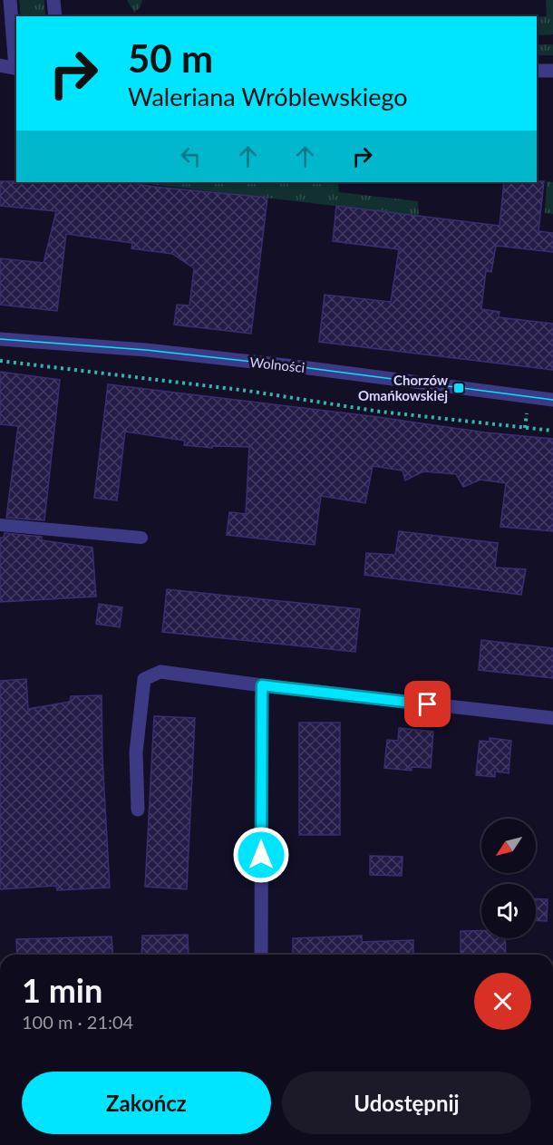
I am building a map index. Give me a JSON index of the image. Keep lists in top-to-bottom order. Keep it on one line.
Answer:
{"streets":{"street":["Wolności"]},"places":{"transit":["Chorzów Omańkowskiej"]},"north":"bottom left","page":{"turn":["50 m","Waleriana Wróblewskiego"],"heading":["1 min","100 m · 21:04"],"buttons":["Zakończ","Udostępnij"]}}
